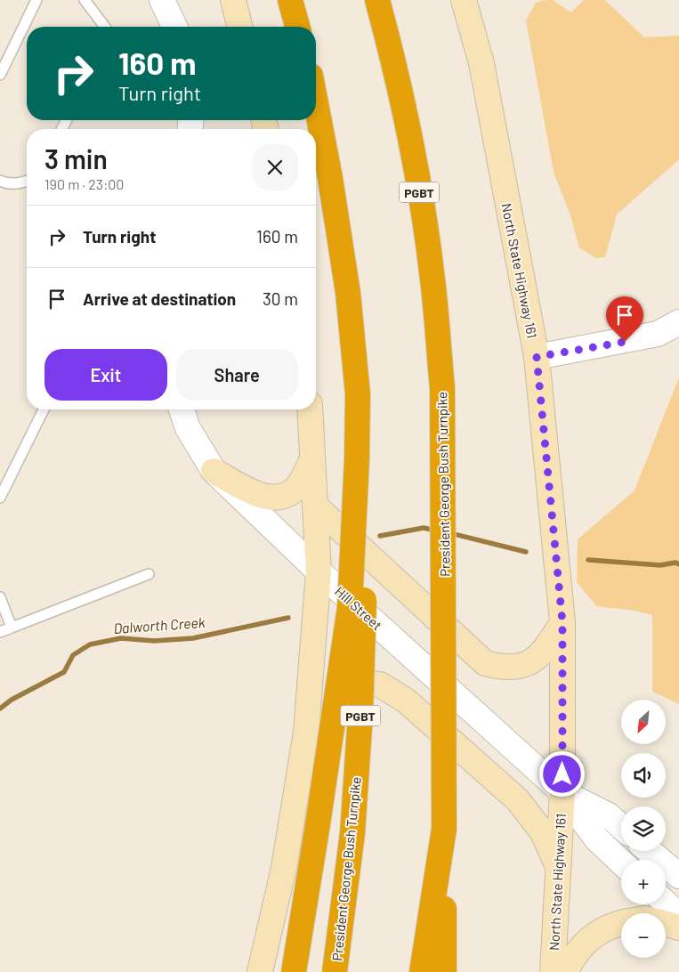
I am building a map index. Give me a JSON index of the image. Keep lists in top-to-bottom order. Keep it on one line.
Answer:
{"streets":{"highway":["PGBT","President George Bush Turnpike"],"main road":["North State Highway 161"],"street":["Hill Street"]},"crossings":[["North State Highway 161","Hill Street"]],"water":["Dalworth Creek"],"north":"bottom left","page":{"turn":["160 m","Turn right"],"heading":["3 min","190 m · 23:00"],"list":[{"name":"Turn right","value":"160 m"},{"name":"Arrive at destination","value":"30 m"}],"buttons":["Exit","Share"],"map_buttons":["+","−"]}}
